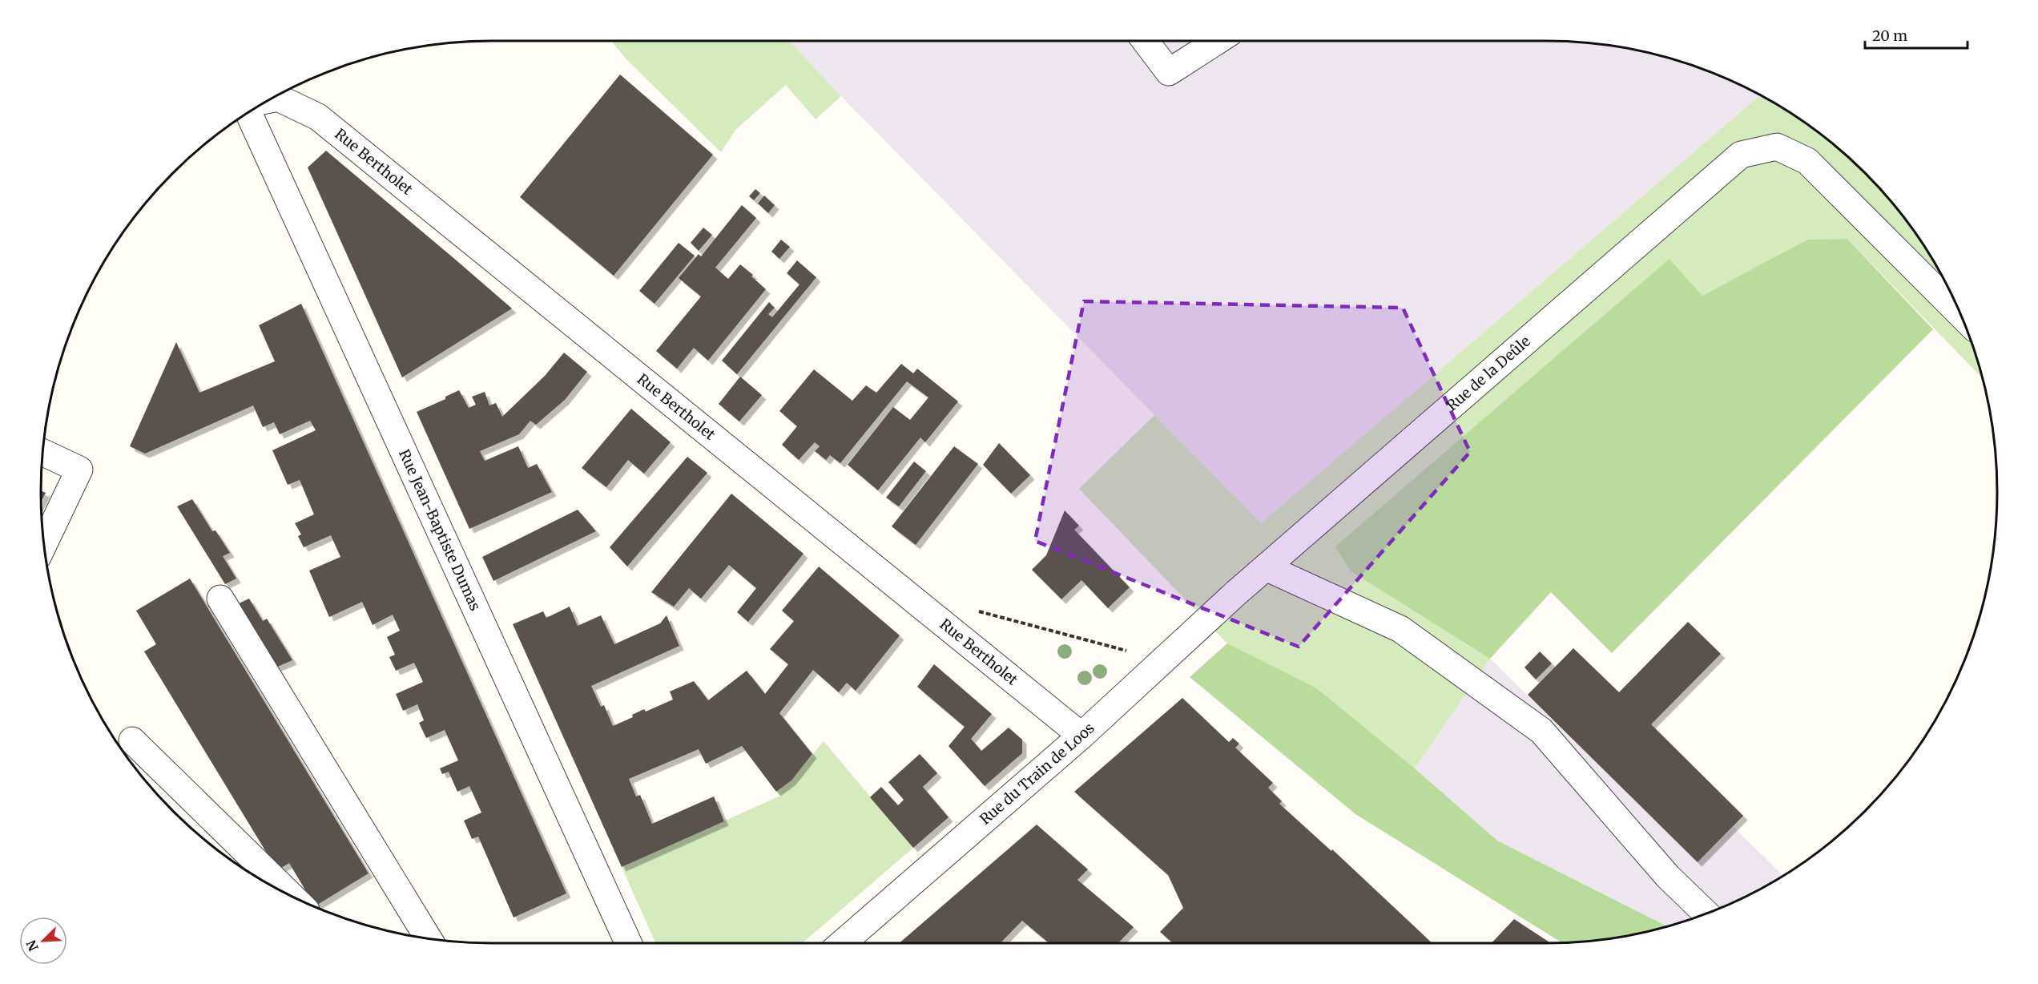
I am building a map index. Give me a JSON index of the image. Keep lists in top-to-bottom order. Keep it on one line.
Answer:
{"streets":{"street":["Rue Bertholet","Rue de la Deûle","Rue Jean-Baptiste Dumas","Rue du Train de Loos"]},"crossings":[["Rue Bertholet","Rue du Train de Loos"],["Rue de la Deûle","Rue du Train de Loos"]],"scale_bar":"20 m","north":"bottom left"}
